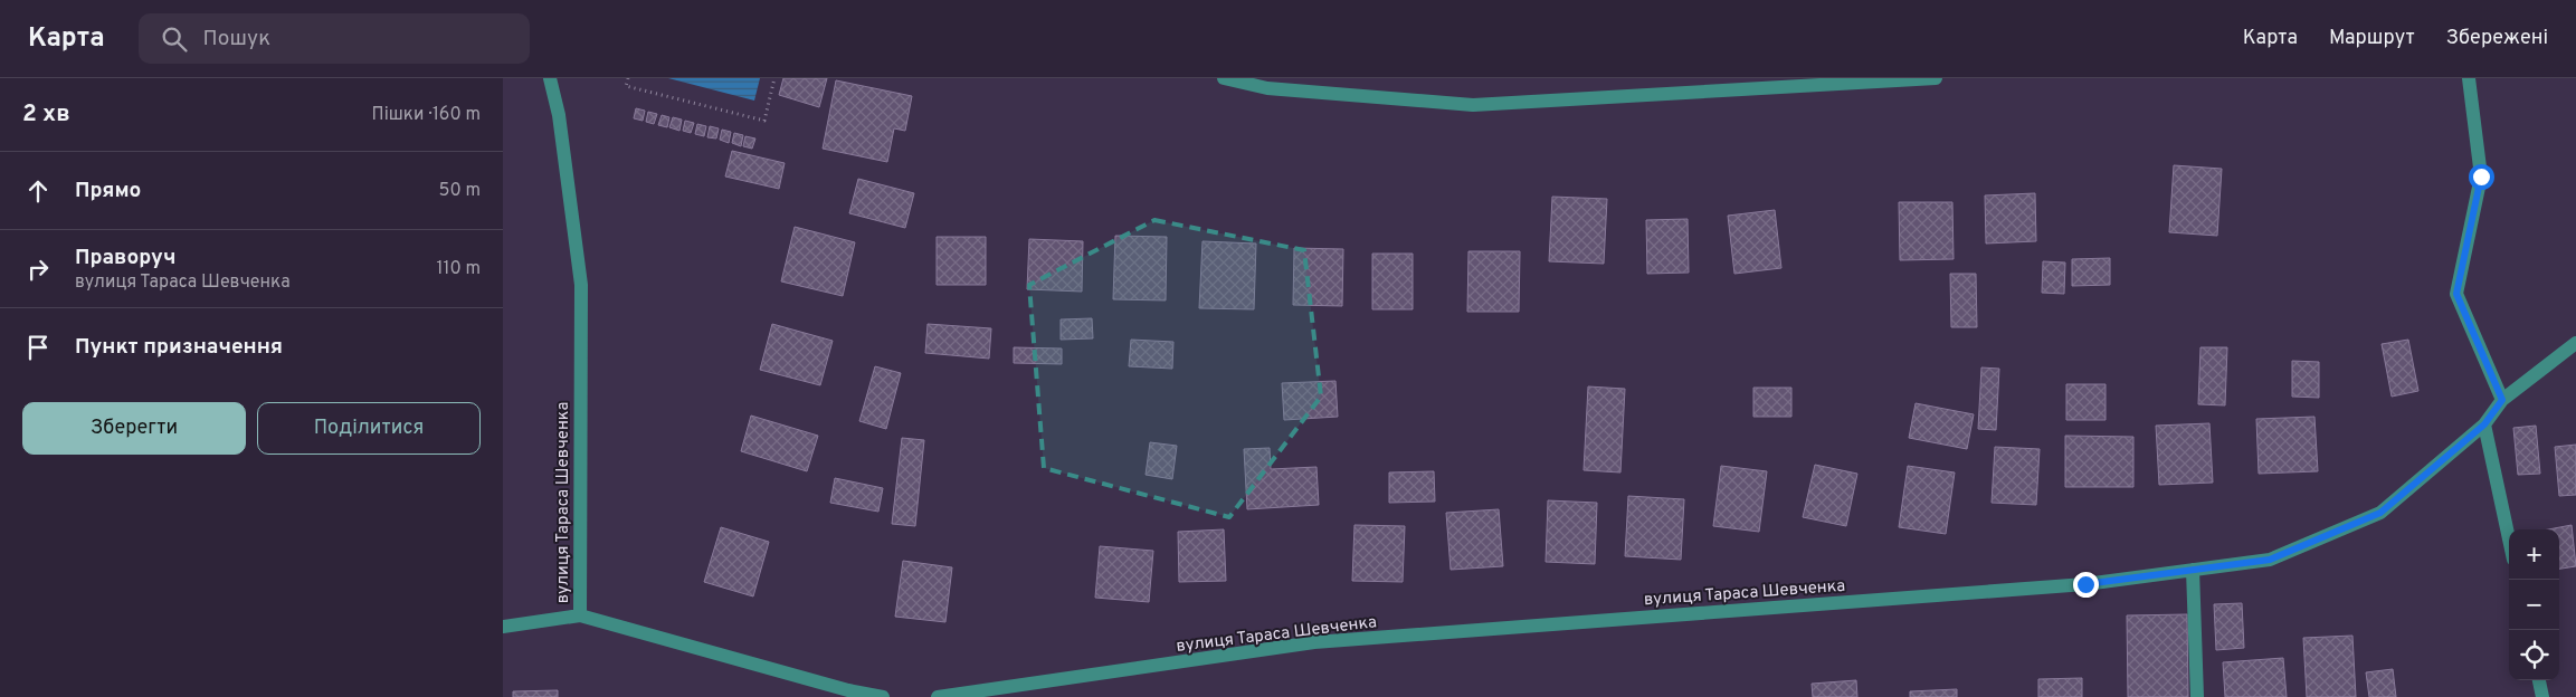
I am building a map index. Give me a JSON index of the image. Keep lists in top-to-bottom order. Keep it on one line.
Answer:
{"streets":{"street":["вулиця Тараса Шевченка"]},"page":{"header":"Карта","search":"Пошук","nav":["Карта","Маршрут","Збережені"],"heading":["2 хв","Пішки · 160 m"],"list":[["Прямо","50 m"],["Праворуч","вулиця Тараса Шевченка","110 m"],"Пункт призначення"],"buttons":["Зберегти","Поділитися"],"map_buttons":["+","−"]}}
